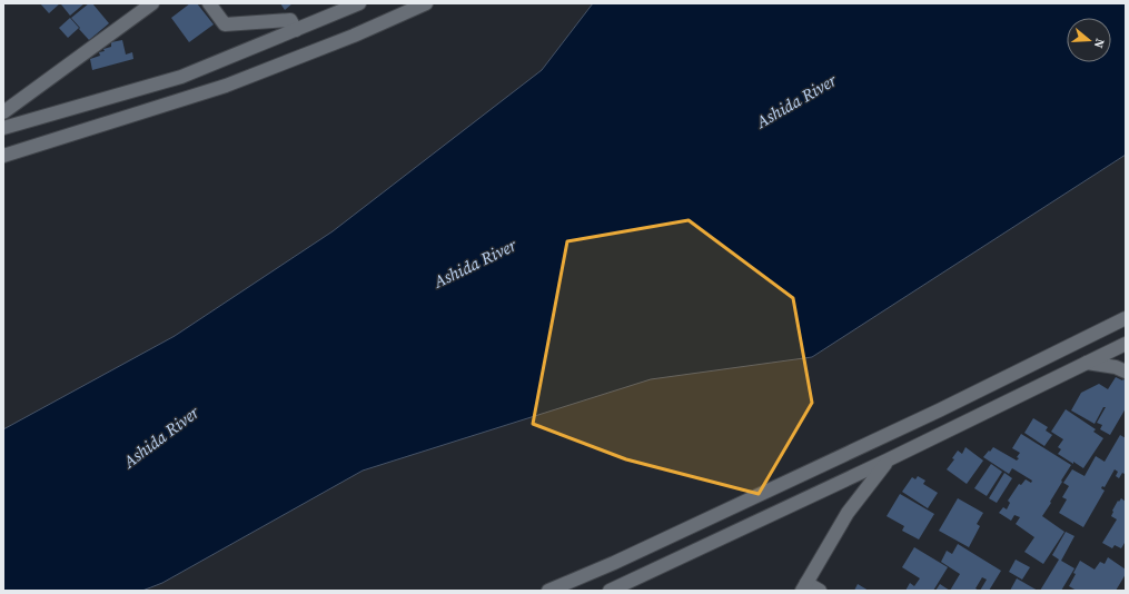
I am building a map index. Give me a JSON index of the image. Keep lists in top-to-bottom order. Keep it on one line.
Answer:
{"water":["Ashida River"],"north":"right"}
